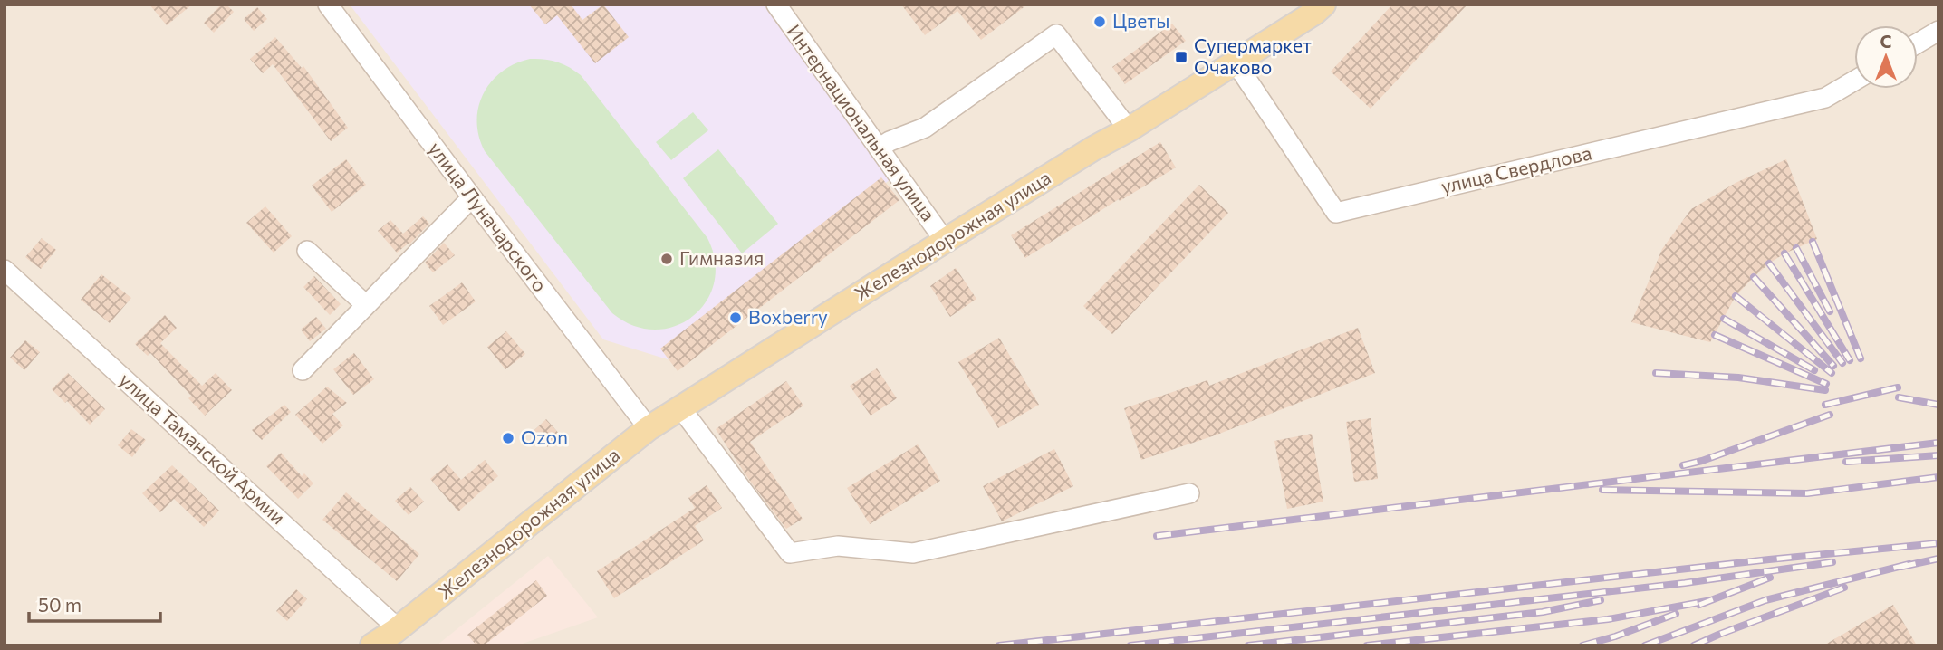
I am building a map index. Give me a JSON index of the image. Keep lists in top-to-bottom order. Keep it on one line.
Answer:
{"streets":{"main road":["Железнодорожная улица"],"street":["Интернациональная улица","улица Свердлова","улица Луначарского","улица Таманской Армии"]},"crossings":[["Интернациональная улица","Железнодорожная улица"],["улица Свердлова","Железнодорожная улица"],["улица Луначарского","Железнодорожная улица"],["Железнодорожная улица","улица Таманской Армии"]],"places":{"other":["Цветы","Гимназия","Boxberry","Ozon"],"transit":["Супермаркет Очаково"]},"scale_bar":"50 m","north":"top"}
